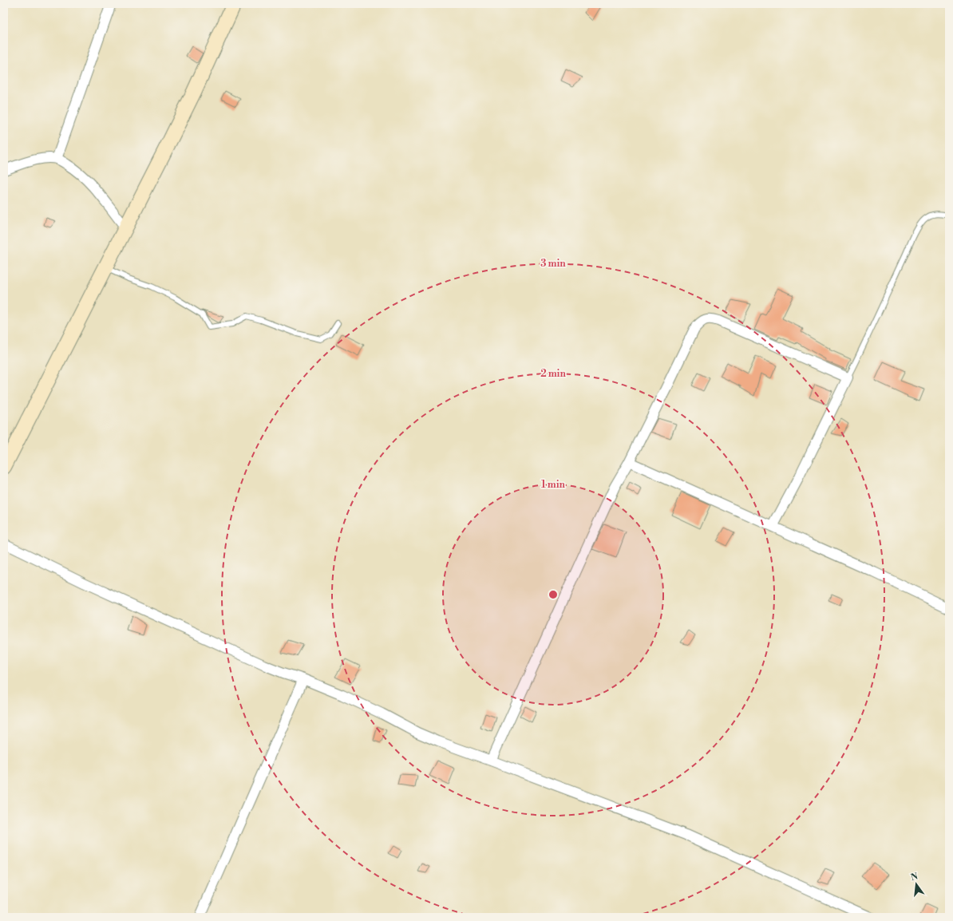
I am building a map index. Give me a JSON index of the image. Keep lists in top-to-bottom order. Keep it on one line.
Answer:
{"north":"top","rings":["3 min","2 min","1 min"]}
